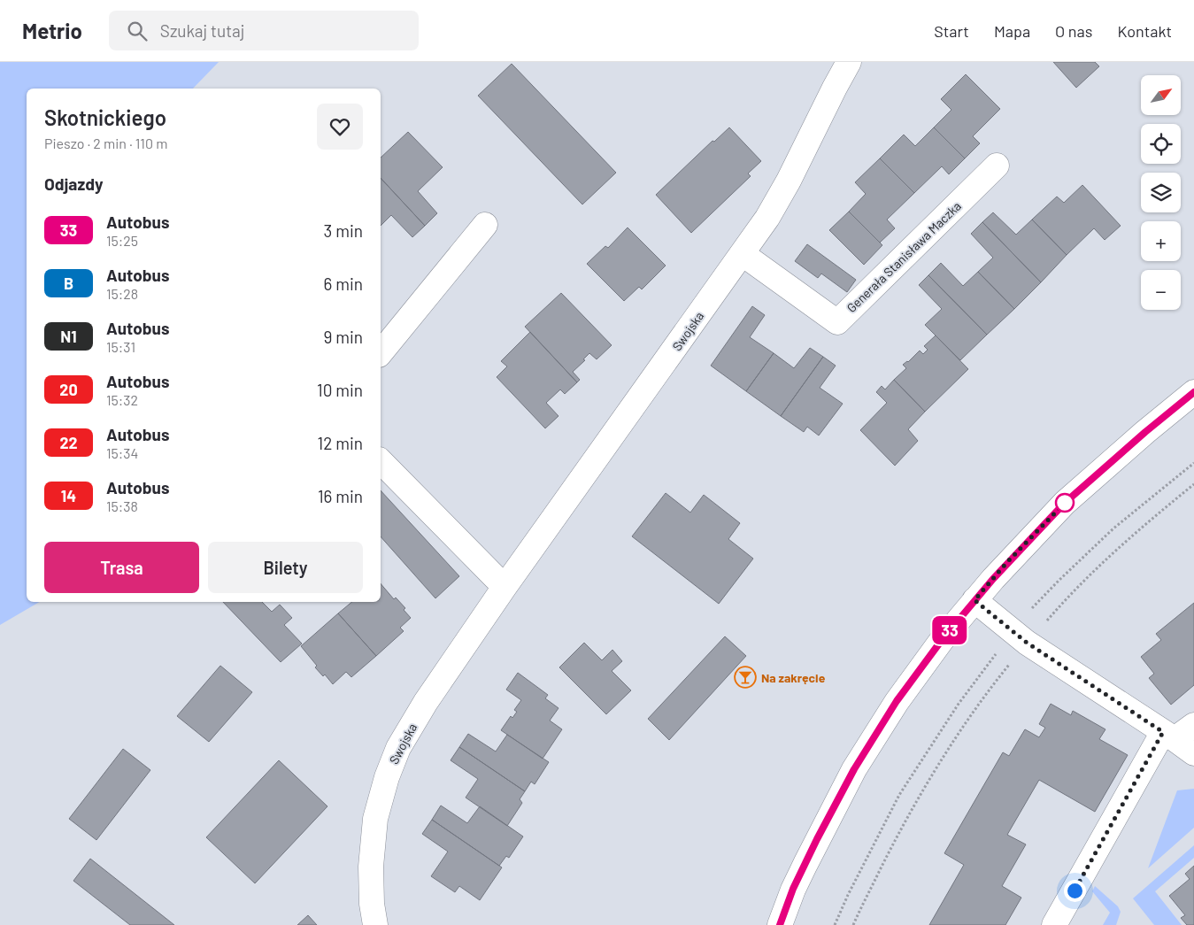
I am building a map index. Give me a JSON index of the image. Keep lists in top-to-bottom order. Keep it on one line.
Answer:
{"streets":{"street":["Generała Stanisława Maczka","Swojska"]},"crossings":[["Generała Stanisława Maczka","Swojska"]],"places":{"bar":["Na zakręcie"]},"lines":["bus line 33"],"north":"top right","page":{"header":"Metrio","search":"Szukaj tutaj","nav":["Start","Mapa","O nas","Kontakt"],"on_map":"33","map_buttons":["+","−"],"heading":[["Skotnickiego","Pieszo · 2 min · 110 m"],"Odjazdy"],"list":[{"mark":"33","name":"Autobus","note":"15:25","value":"3 min"},{"mark":"B","name":"Autobus","note":"15:28","value":"6 min"},{"mark":"N1","name":"Autobus","note":"15:31","value":"9 min"},{"mark":"20","name":"Autobus","note":"15:32","value":"10 min"},{"mark":"22","name":"Autobus","note":"15:34","value":"12 min"},{"mark":"14","name":"Autobus","note":"15:38","value":"16 min"}],"buttons":["Trasa","Bilety"]}}
